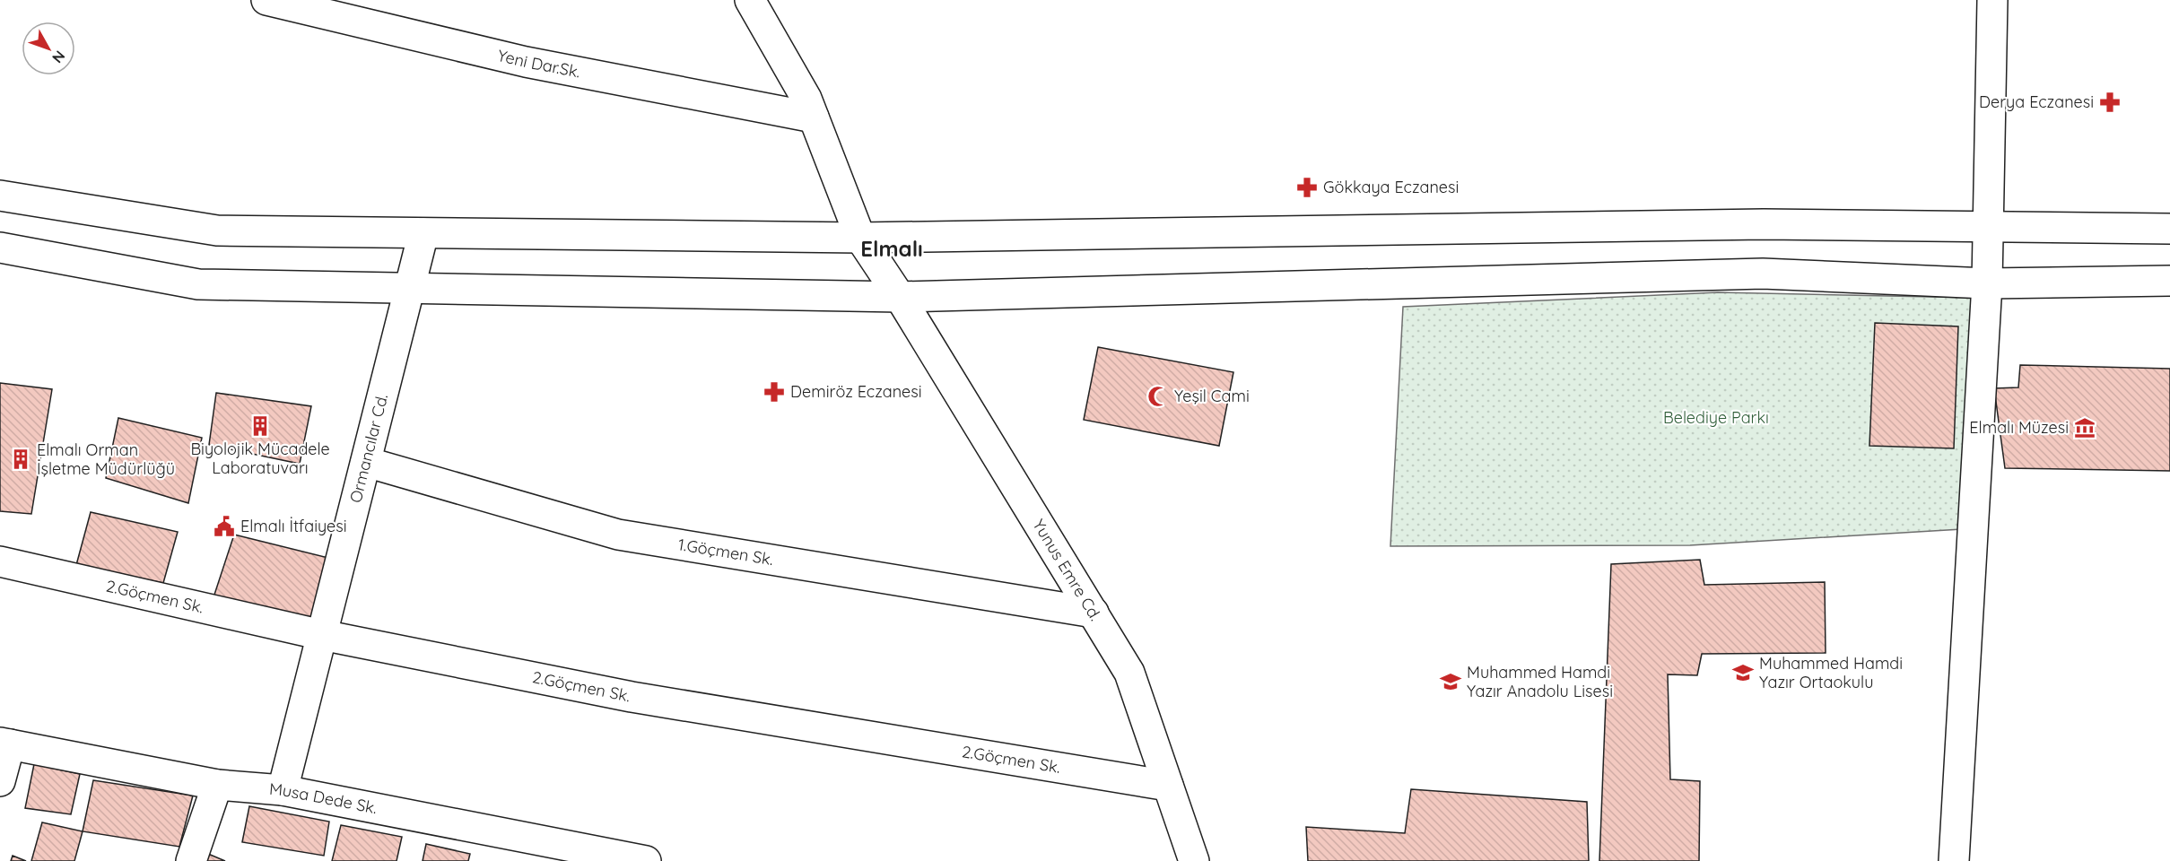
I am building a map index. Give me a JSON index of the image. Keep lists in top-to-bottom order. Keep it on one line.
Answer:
{"streets":{"street":["Yeni Dar.Sk.","Ormancılar Cd.","1.Göçmen Sk.","Yunus Emre Cd.","2.Göçmen Sk.","Musa Dede Sk."]},"crossings":[["Yeni Dar.Sk.","Yunus Emre Cd."],["Ormancılar Cd.","1.Göçmen Sk."],["Ormancılar Cd.","2.Göçmen Sk."],["Ormancılar Cd.","Musa Dede Sk."],["1.Göçmen Sk.","Yunus Emre Cd."],["Yunus Emre Cd.","2.Göçmen Sk."]],"districts":["Elmalı"],"parks":["Belediye Parkı"],"places":{"pharmacy":["Derya Eczanesi","Gökkaya Eczanesi","Demiröz Eczanesi"],"mosque":["Yeşil Cami"],"building":["Biyolojik Mücadele Laboratuvarı","Elmalı Orman İşletme Müdürlüğü"],"museum":["Elmalı Müzesi"],"public building":["Elmalı İtfaiyesi"],"school or university":["Muhammed Hamdi Yazır Ortaokulu","Muhammed Hamdi Yazır Anadolu Lisesi"]},"north":"bottom right"}
